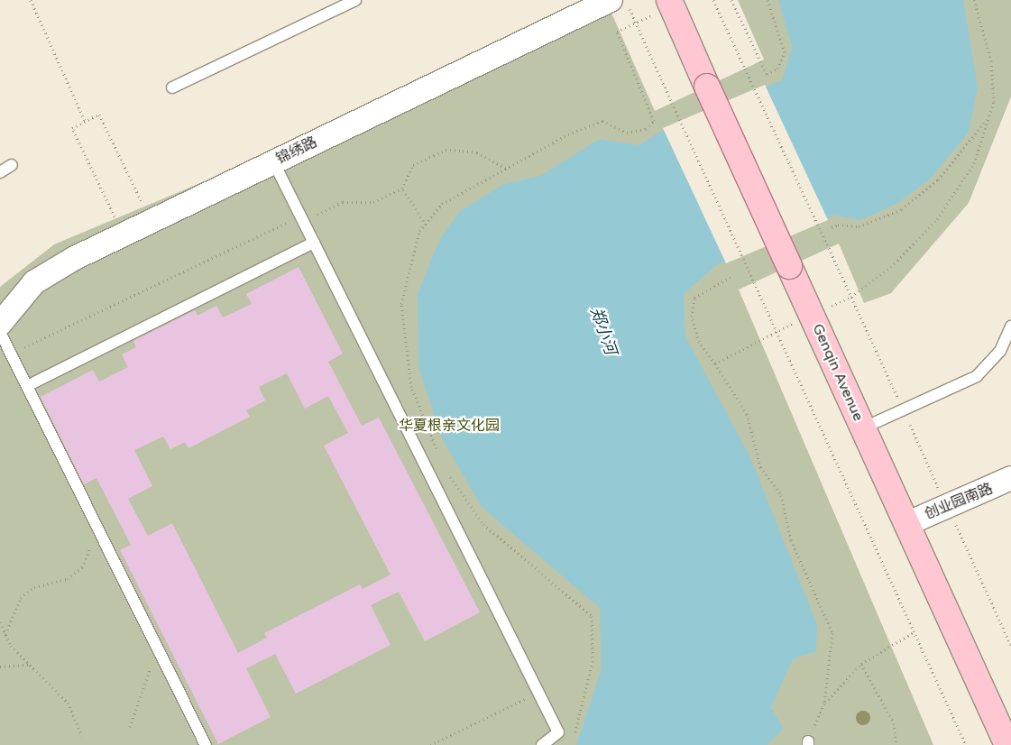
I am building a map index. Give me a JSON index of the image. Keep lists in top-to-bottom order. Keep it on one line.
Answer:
{"streets":{"main road":["Genqin Avenue"],"street":["锦绣路","创业园南路"]},"crossings":[["Genqin Avenue","创业园南路"]],"water":["郑小河"],"parks":["华夏根亲文化园"]}
